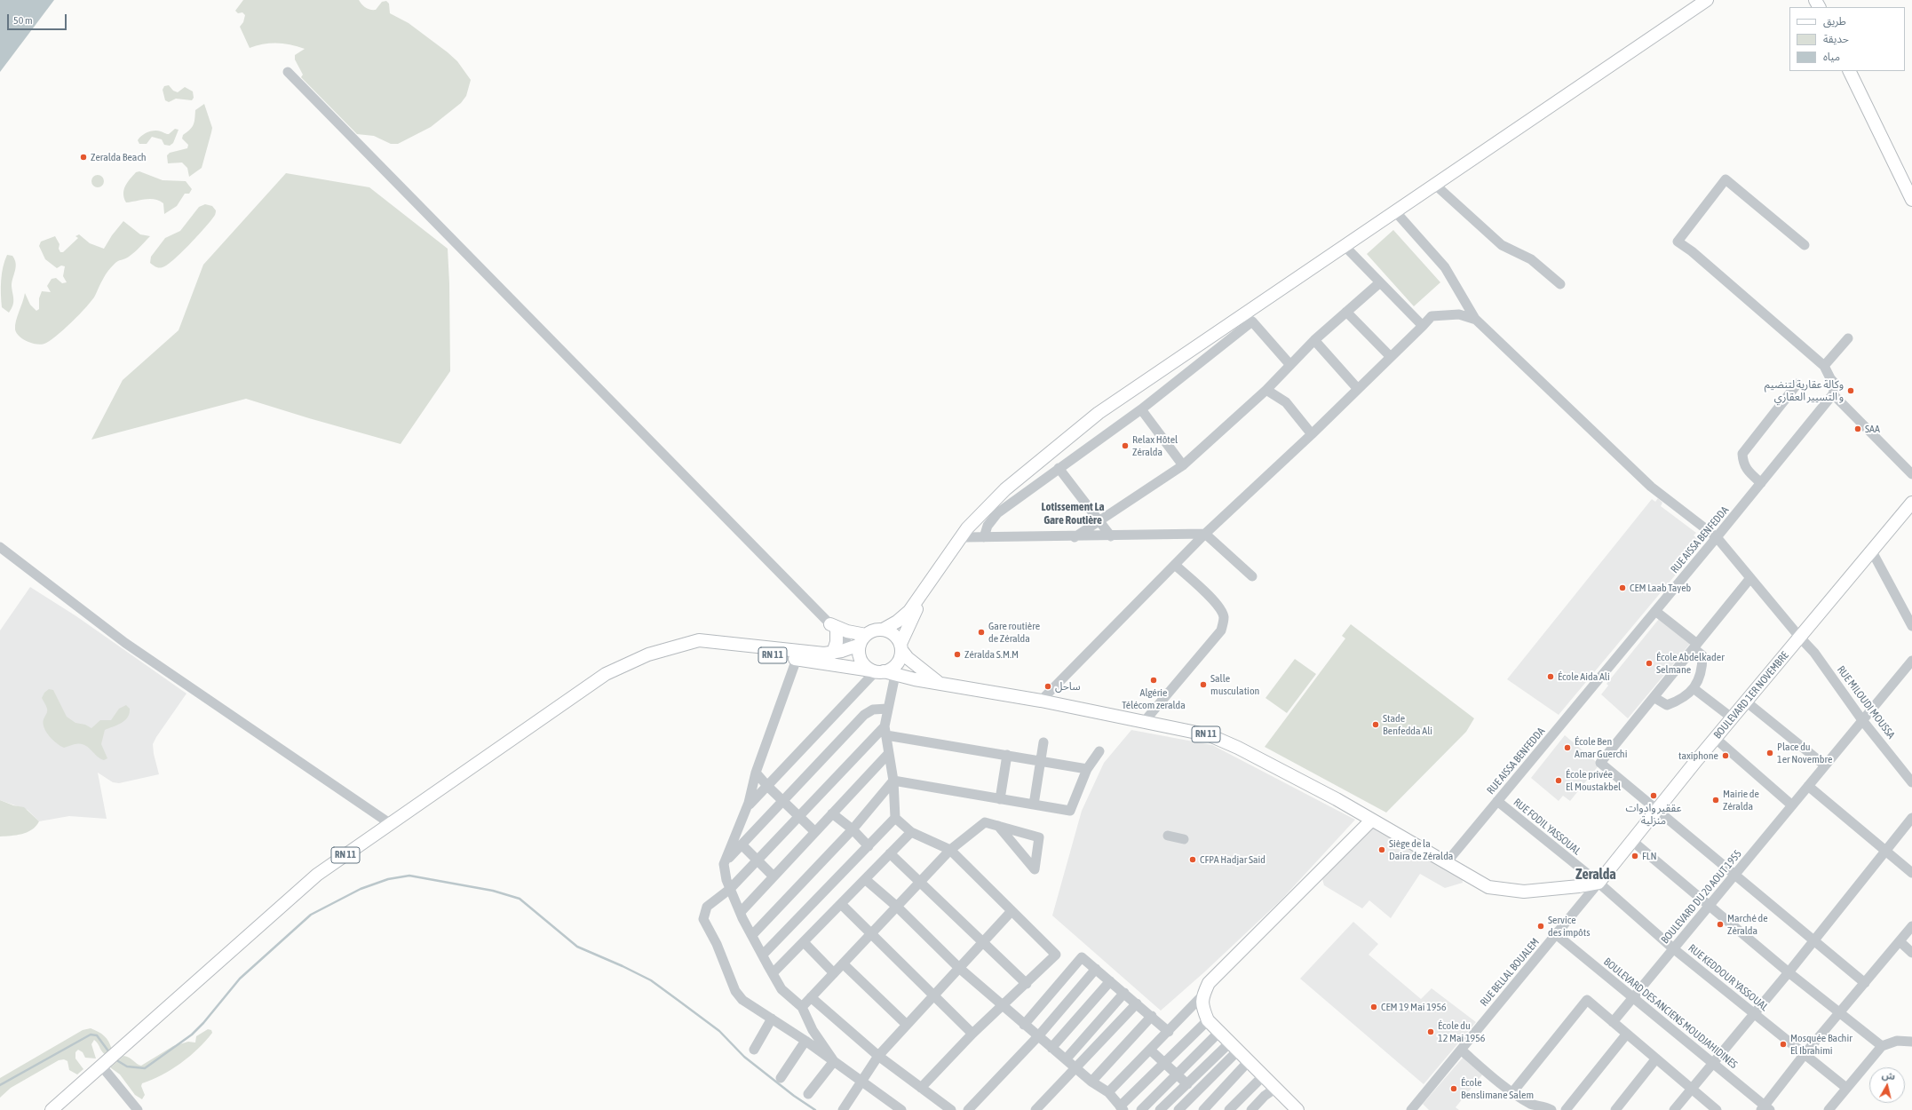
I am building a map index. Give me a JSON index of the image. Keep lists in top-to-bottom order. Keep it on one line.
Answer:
{"streets":{"main road":["RN 11","BOULEVARD 1ER NOVEMBRE"],"street":["RUE AISSA BENFEDDA","RUE MILOUDI MOUSSA","RUE FODIL YASSOUAL","BOULEVARD DU 20 AOUT 1955","RUE BELLAL BOUALEM","RUE KEDDOUR YASSOUAL","BOULEVARD DES ANCIENS MOUDJAHIDINES"]},"crossings":[["RUE AISSA BENFEDDA","RN 11"],["RUE AISSA BENFEDDA","RUE MILOUDI MOUSSA"],["RUE AISSA BENFEDDA","RUE FODIL YASSOUAL"],["RN 11","BOULEVARD 1ER NOVEMBRE"],["RN 11","RUE FODIL YASSOUAL"],["RN 11","RUE BELLAL BOUALEM"],["RN 11","RUE KEDDOUR YASSOUAL"],["BOULEVARD 1ER NOVEMBRE","RUE MILOUDI MOUSSA"],["BOULEVARD 1ER NOVEMBRE","RUE FODIL YASSOUAL"],["BOULEVARD 1ER NOVEMBRE","RUE BELLAL BOUALEM"],["BOULEVARD 1ER NOVEMBRE","RUE KEDDOUR YASSOUAL"],["RUE MILOUDI MOUSSA","BOULEVARD DU 20 AOUT 1955"],["RUE FODIL YASSOUAL","RUE BELLAL BOUALEM"],["RUE FODIL YASSOUAL","RUE KEDDOUR YASSOUAL"],["BOULEVARD DU 20 AOUT 1955","RUE KEDDOUR YASSOUAL"],["BOULEVARD DU 20 AOUT 1955","BOULEVARD DES ANCIENS MOUDJAHIDINES"],["RUE BELLAL BOUALEM","RUE KEDDOUR YASSOUAL"],["RUE BELLAL BOUALEM","BOULEVARD DES ANCIENS MOUDJAHIDINES"]],"districts":["Lotissement La Gare Routière","Zeralda"],"places":["Zeralda Beach","وكالة عقارية لتنضيم و التسيير العقاري","SAA","Relax Hôtel Zéralda","CEM Laab Tayeb","Gare routière de Zéralda","Zéralda S.M.M","École Abdelkader Selmane","École Aida Ali","Algérie Télécom zeralda","Salle musculation","ساحل","Stade Benfedda Ali","École Ben Amar Guerchi","Place du 1er Novembre","taxiphone","École privée El Moustakbel","عققير وادوات منزلية","Mairie de Zéralda","Siège de la Daira de Zéralda","FLN","CFPA Hadjar Said","Marché de Zéralda","Service des impôts","CEM 19 Mai 1956","École du 12 Mai 1956","Mosquée Bachir El Ibrahimi","École Benslimane Salem"],"legend":["طريق","حديقة","مياه"],"scale_bar":"50 m","north":"top"}
